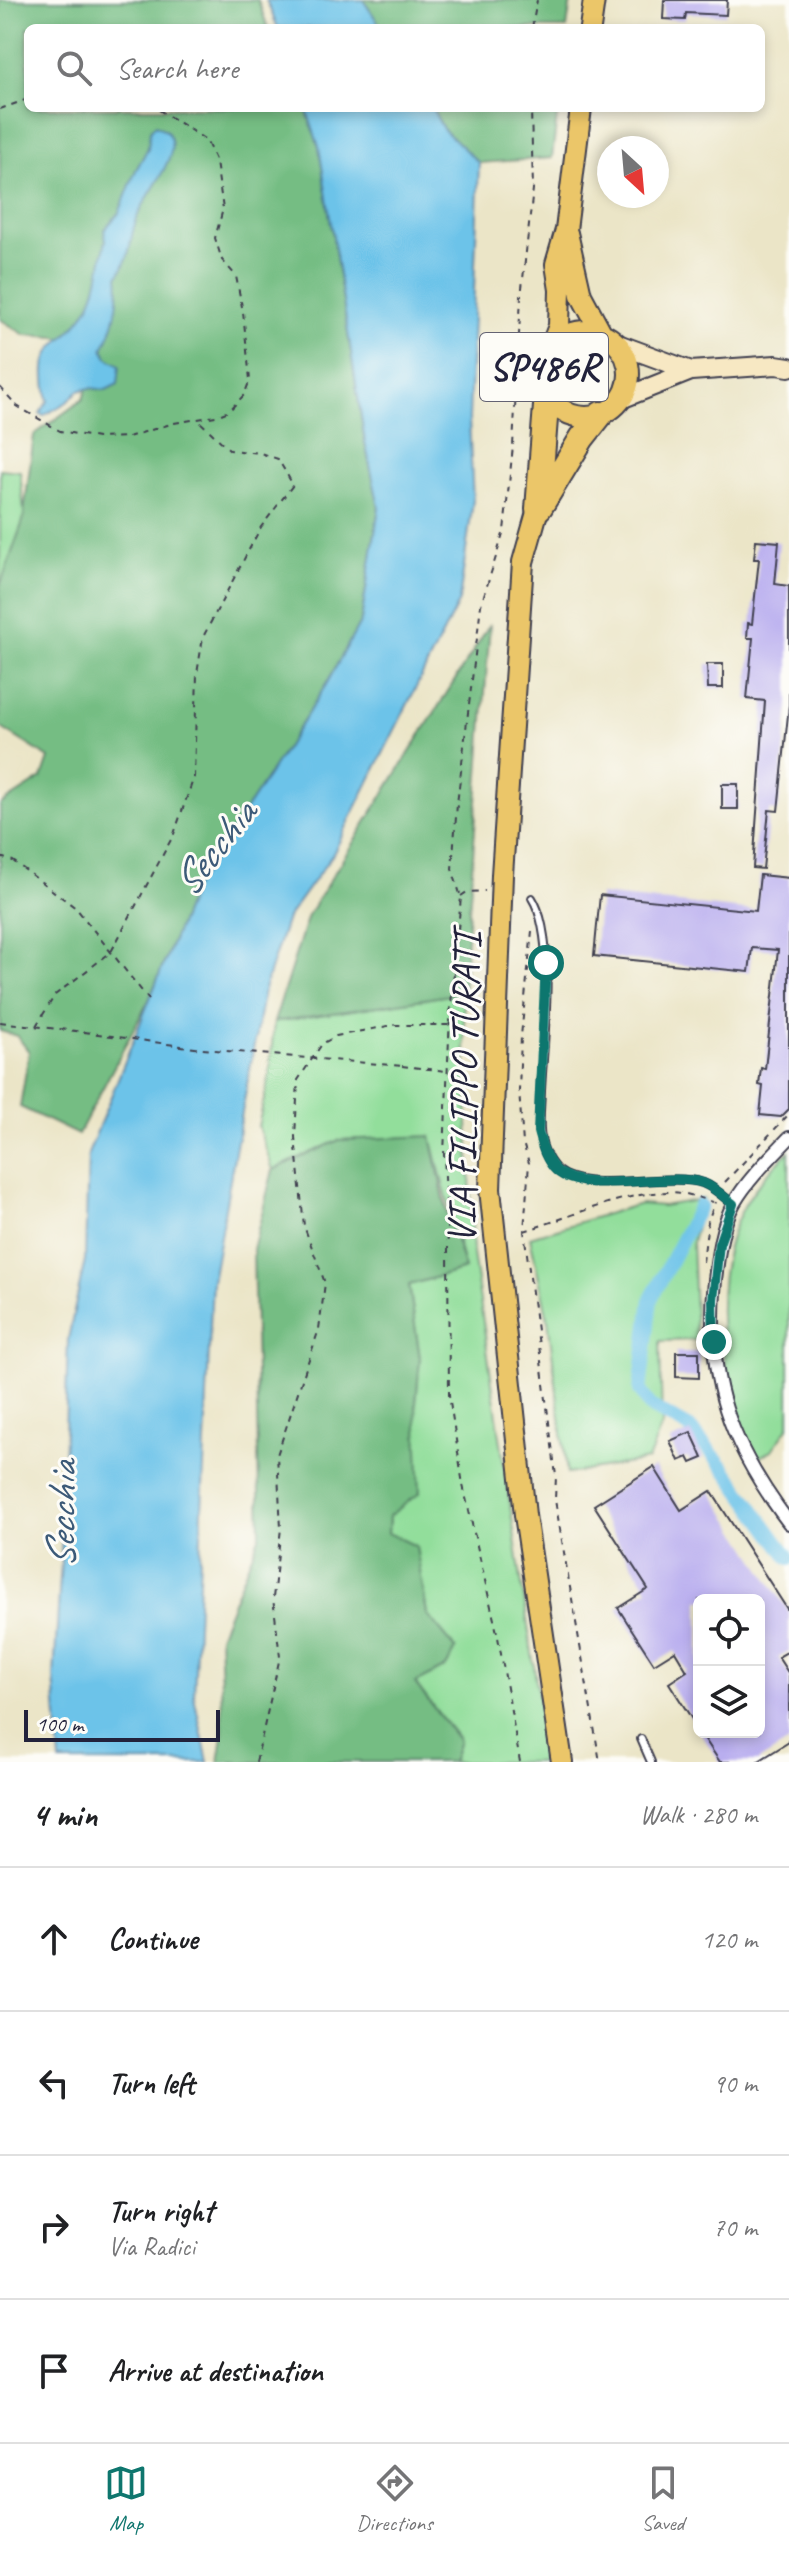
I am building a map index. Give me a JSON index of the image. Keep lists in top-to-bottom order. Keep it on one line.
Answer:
{"streets":{"highway":["SP486R"],"main road":["VIA FILIPPO TURATI"]},"crossings":[["SP486R","VIA FILIPPO TURATI"]],"water":["Secchia"],"scale_bar":"100 m","north":"bottom right","page":{"search":"Search here","scale":"100 m","heading":["4 min","Walk · 280 m"],"list":[["Continue","120 m"],["Turn left","90 m"],["Turn right","Via Radici","70 m"],"Arrive at destination"],"nav":["Map","Directions","Saved"]}}
